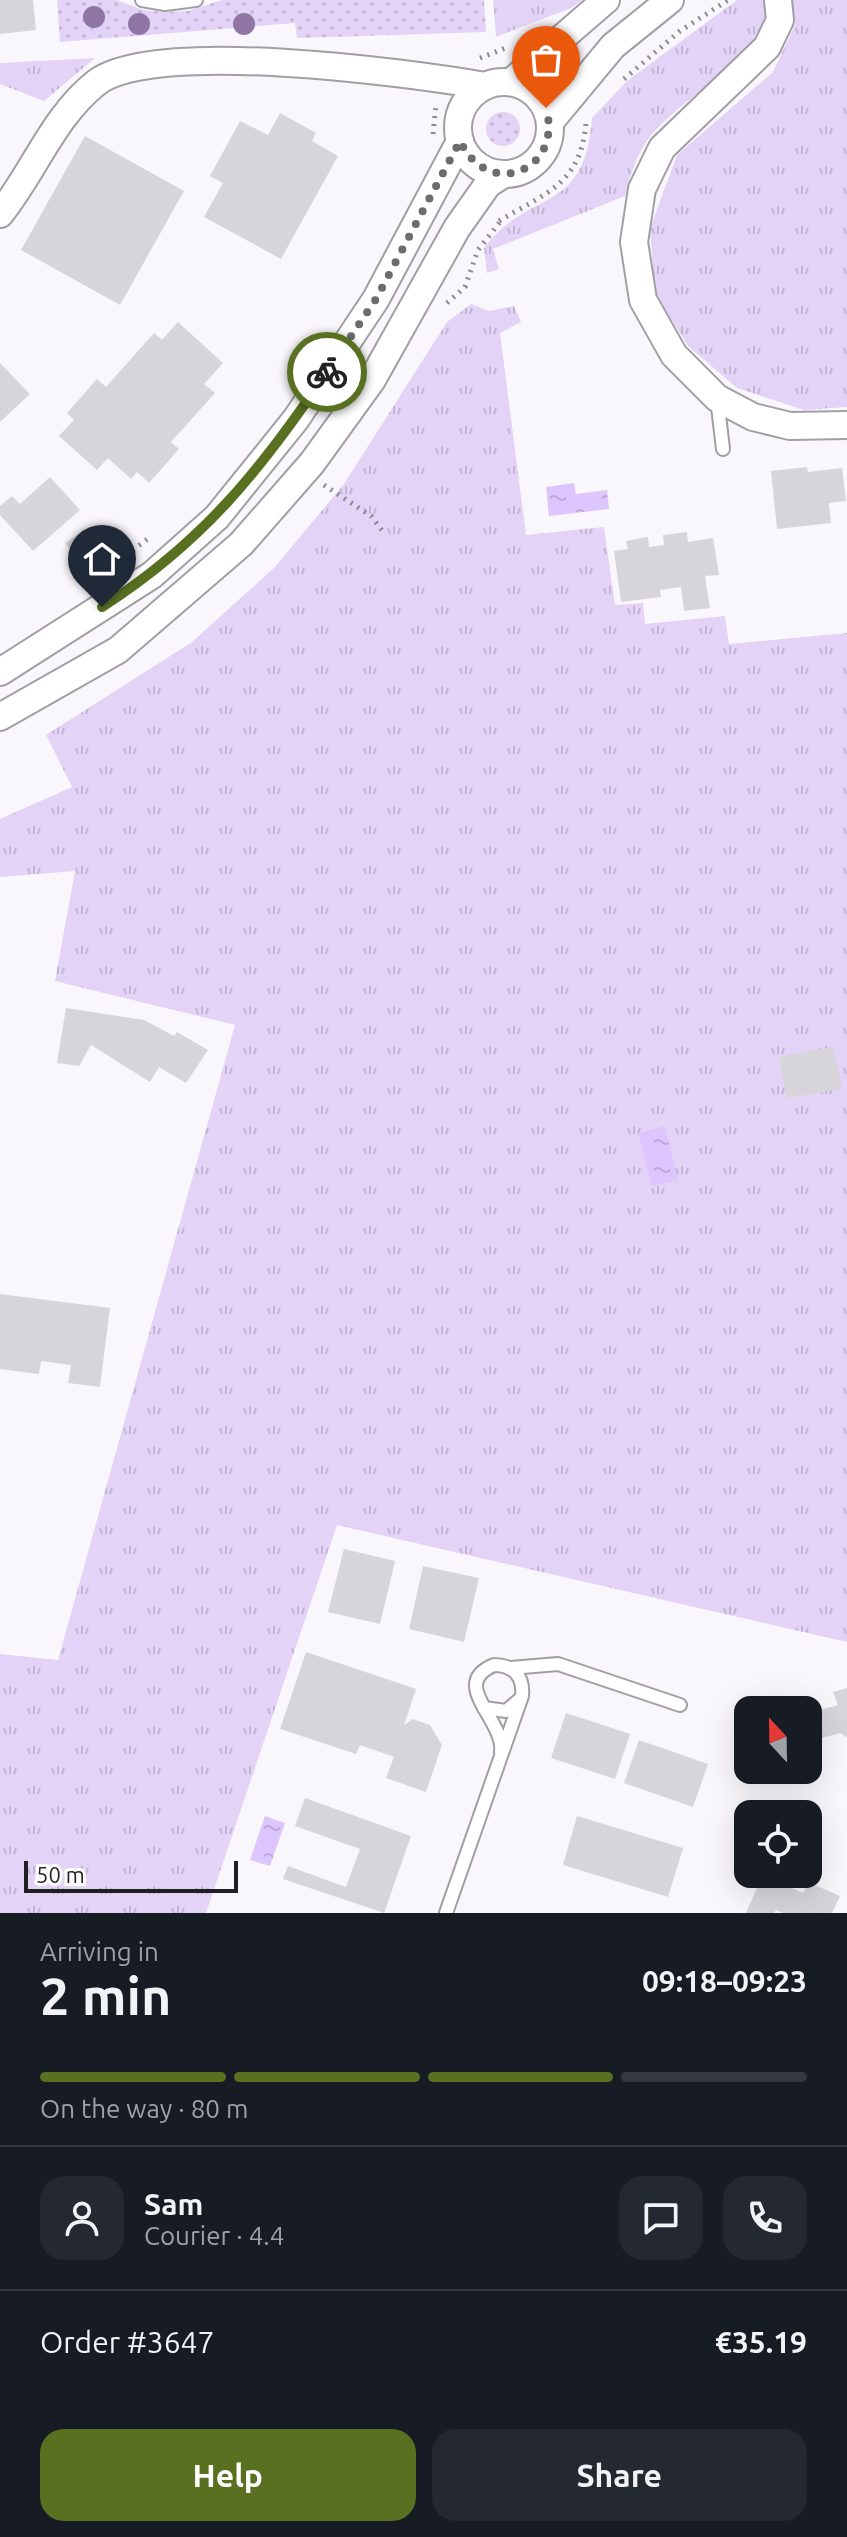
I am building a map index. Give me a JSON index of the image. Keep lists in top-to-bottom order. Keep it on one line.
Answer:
{"scale_bar":"50 m","north":"top","page":{"scale":"50 m","heading":["2 min","Arriving in","09:18–09:23"],"panel":["Sam","Courier · 4.4","Order #3647","€35.19"],"bar":"On the way · 80 m","buttons":["Help","Share"]}}
